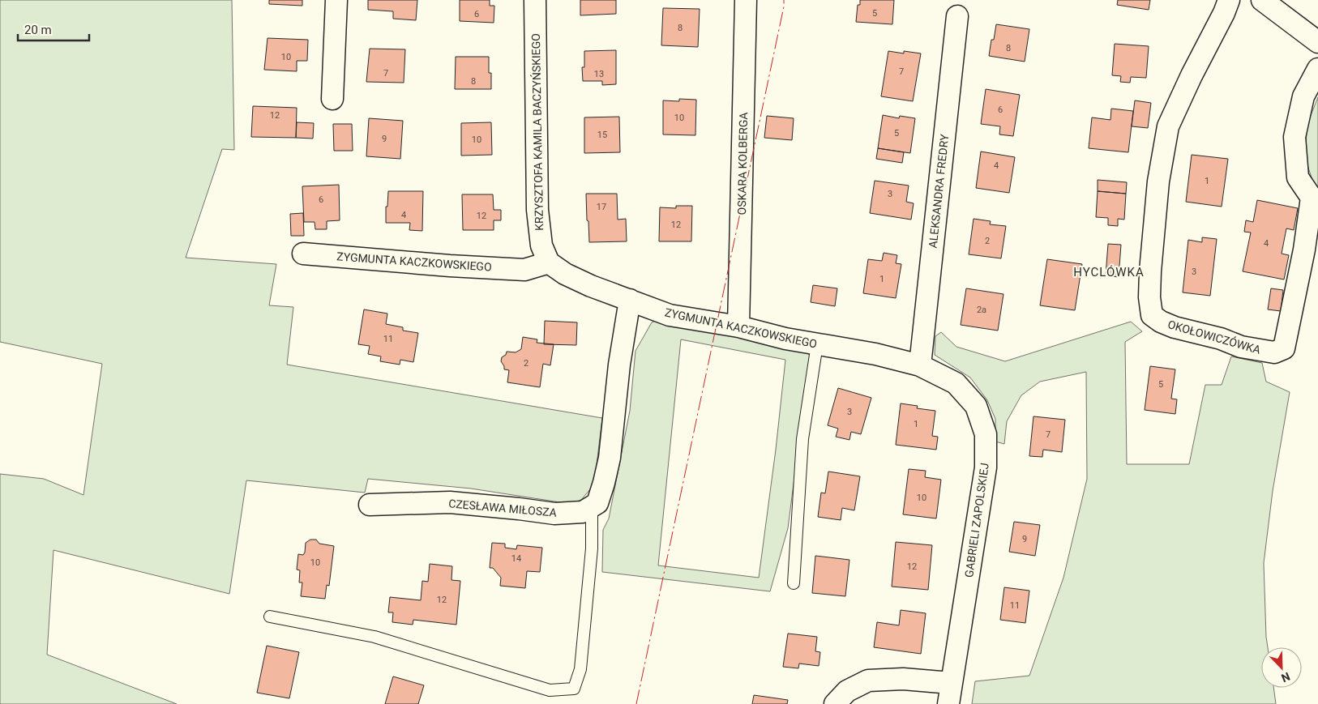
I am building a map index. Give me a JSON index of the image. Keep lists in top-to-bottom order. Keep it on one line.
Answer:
{"streets":{"street":["KRZYSZTOFA KAMILA BACZYŃSKIEGO","OSKARA KOLBERGA","ALEKSANDRA FREDRY","ZYGMUNTA KACZKOWSKIEGO","OKOŁOWICZÓWKA","CZESŁAWA MIŁOSZA","GABRIELI ZAPOLSKIEJ"]},"crossings":[["KRZYSZTOFA KAMILA BACZYŃSKIEGO","ZYGMUNTA KACZKOWSKIEGO"],["OSKARA KOLBERGA","ZYGMUNTA KACZKOWSKIEGO"],["ALEKSANDRA FREDRY","ZYGMUNTA KACZKOWSKIEGO"],["ALEKSANDRA FREDRY","GABRIELI ZAPOLSKIEJ"],["ZYGMUNTA KACZKOWSKIEGO","GABRIELI ZAPOLSKIEJ"]],"districts":["HYCLÓWKA"],"house_numbers":["5","6","8","8","10","7","7","13","8","6","12","10","5","15","9","10","4","1","3","6","17","4","12","12","2","4","3","1","2a","11","2","5","3","1","7","10","9","14","10","12","12","11"],"scale_bar":"20 m","north":"bottom right"}
